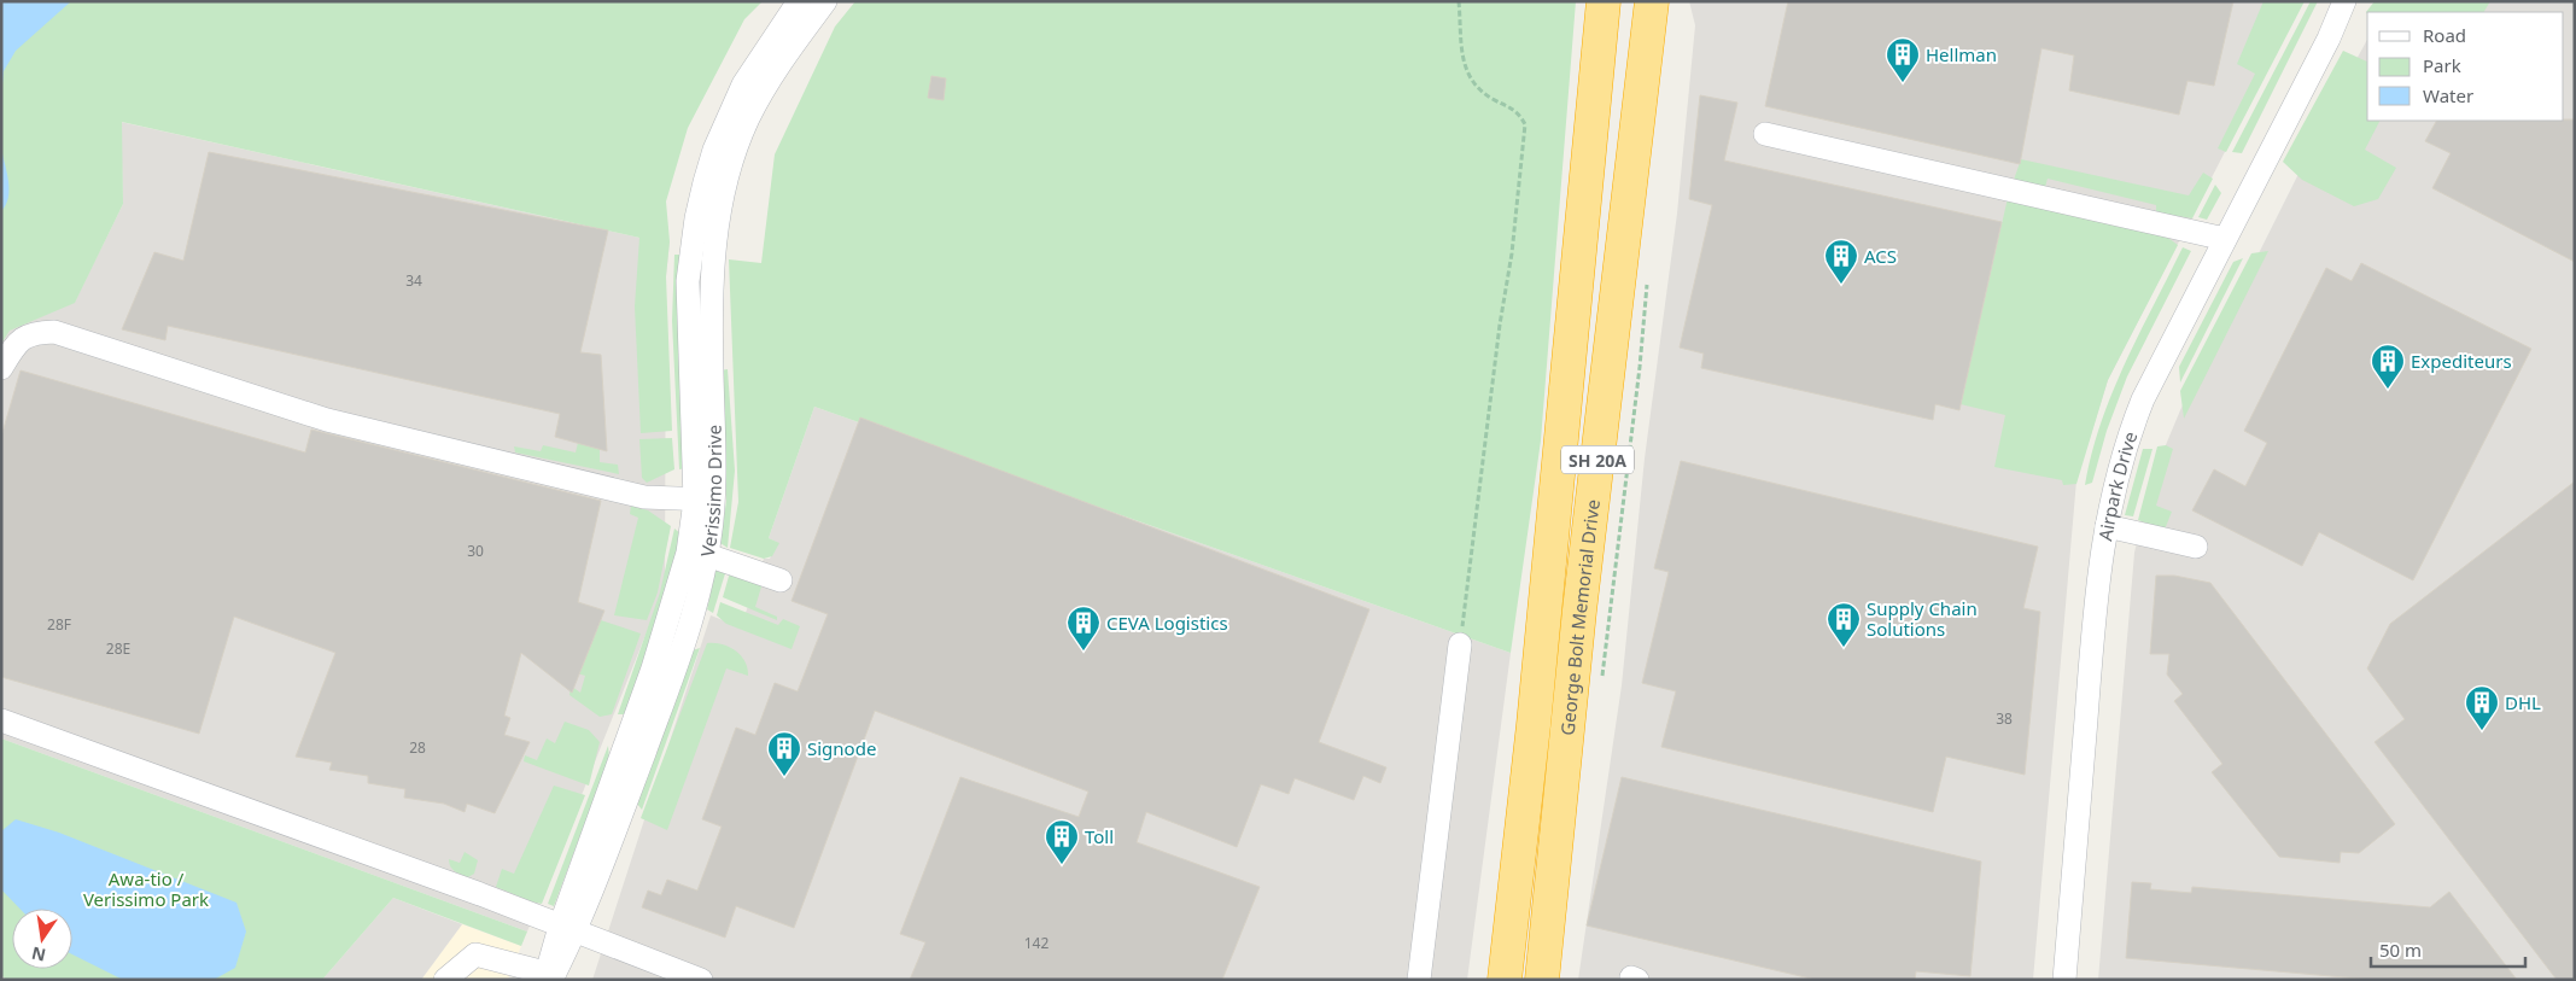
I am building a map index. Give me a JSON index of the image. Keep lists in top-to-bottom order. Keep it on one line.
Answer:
{"streets":{"highway":["SH 20A","George Bolt Memorial Drive"],"street":["Airpark Drive","Verissimo Drive"]},"parks":["Awa-tio / Verissimo Park"],"places":{"building":["Hellman","ACS","Expediteurs","Supply Chain Solutions","CEVA Logistics","DHL","Signode","Toll"]},"house_numbers":["34","30","28F","28E","38","28","142"],"legend":["Road","Park","Water"],"scale_bar":"50 m","north":"bottom"}
